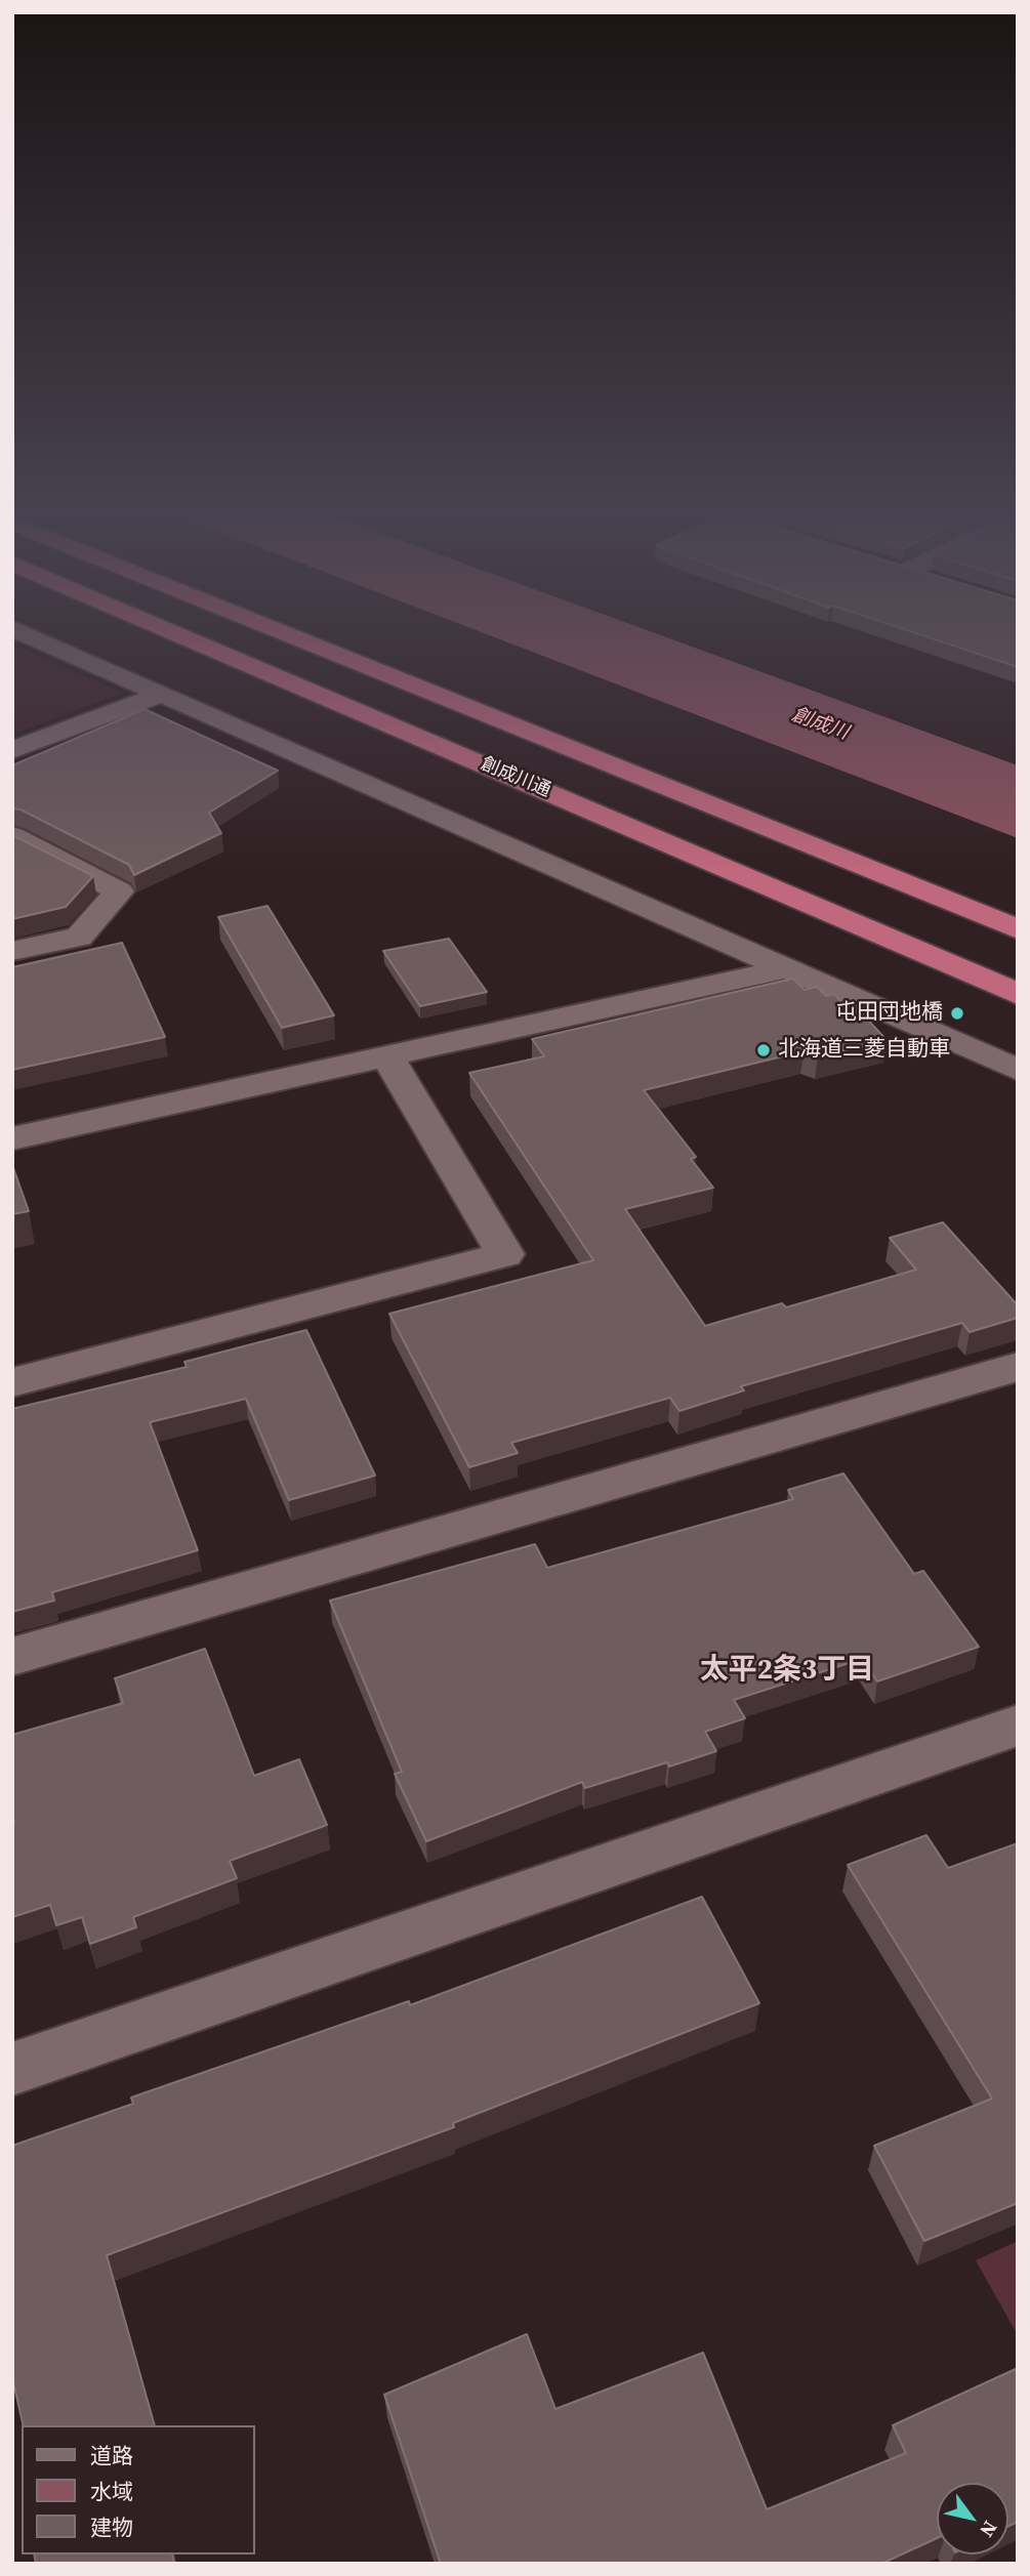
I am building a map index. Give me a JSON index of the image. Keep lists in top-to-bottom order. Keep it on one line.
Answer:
{"streets":{"highway":["創成川通"]},"districts":["太平2条3丁目"],"water":["創成川"],"places":["屯田団地橋","北海道三菱自動車"],"legend":["道路","水域","建物"],"north":"bottom right"}
